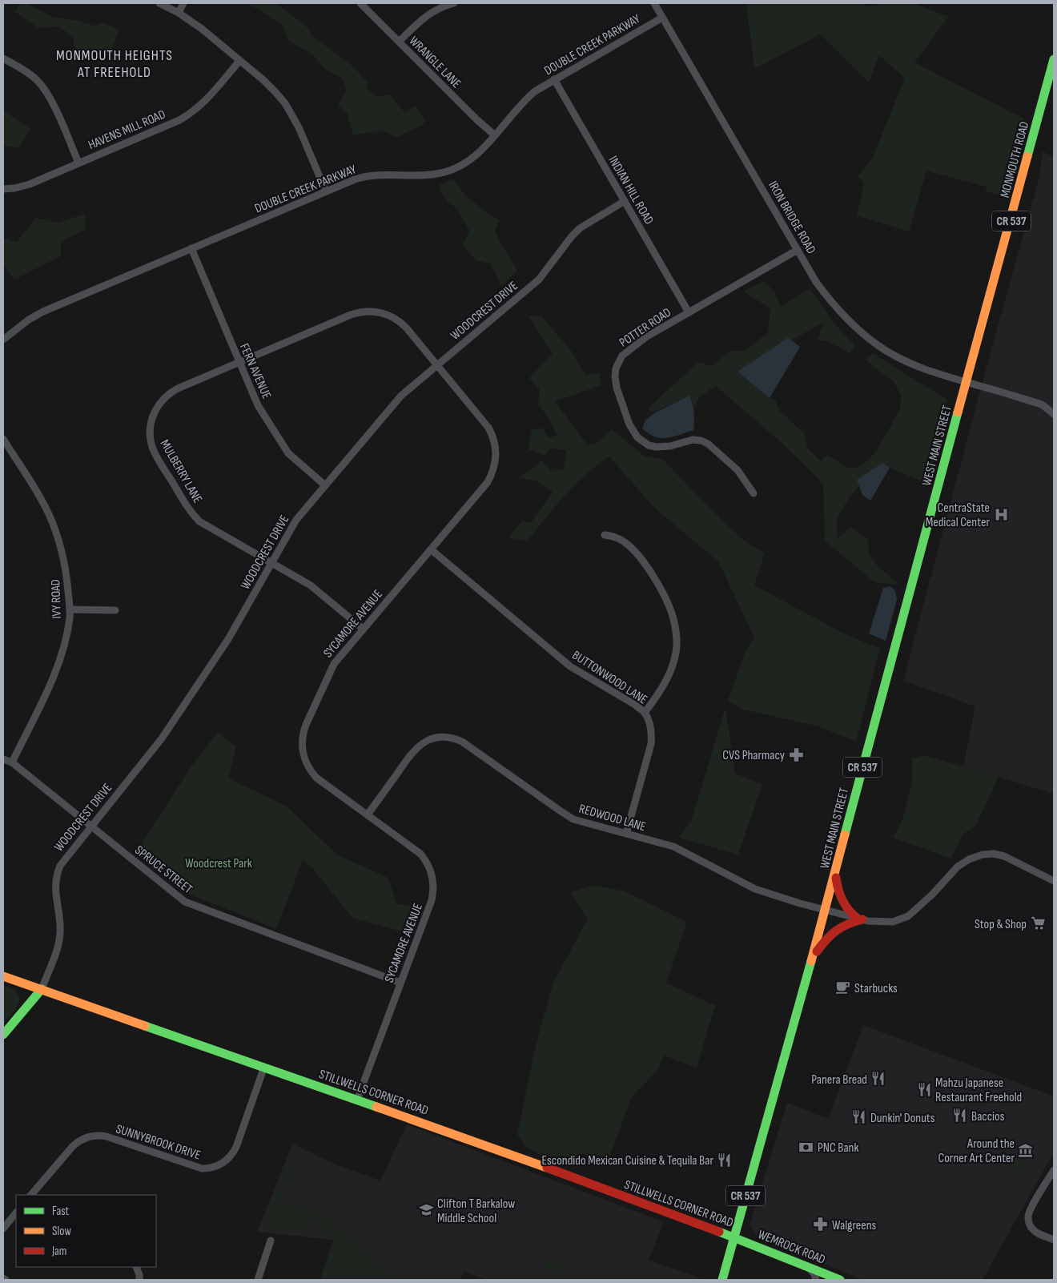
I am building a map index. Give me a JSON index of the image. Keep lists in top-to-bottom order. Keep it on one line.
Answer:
{"streets":{"main road":["MONMOUTH ROAD","CR 537","WEST MAIN STREET","STILLWELLS CORNER ROAD","WEMROCK ROAD"],"street":["DOUBLE CREEK PARKWAY","WRANGLE LANE","HAVENS MILL ROAD","INDIAN HILL ROAD","IRON BRIDGE ROAD","WOODCREST DRIVE","POTTER ROAD","FERN AVENUE","MULBERRY LANE","IVY ROAD","SYCAMORE AVENUE","BUTTONWOOD LANE","REDWOOD LANE","SPRUCE STREET","SUNNYBROOK DRIVE"]},"crossings":[["DOUBLE CREEK PARKWAY","WRANGLE LANE"],["DOUBLE CREEK PARKWAY","INDIAN HILL ROAD"],["DOUBLE CREEK PARKWAY","IRON BRIDGE ROAD"],["DOUBLE CREEK PARKWAY","FERN AVENUE"],["MONMOUTH ROAD","IRON BRIDGE ROAD"],["MONMOUTH ROAD","WEST MAIN STREET"],["INDIAN HILL ROAD","WOODCREST DRIVE"],["INDIAN HILL ROAD","POTTER ROAD"],["IRON BRIDGE ROAD","POTTER ROAD"],["IRON BRIDGE ROAD","WEST MAIN STREET"],["WOODCREST DRIVE","FERN AVENUE"],["WOODCREST DRIVE","MULBERRY LANE"],["WOODCREST DRIVE","SYCAMORE AVENUE"],["WOODCREST DRIVE","SPRUCE STREET"],["WOODCREST DRIVE","STILLWELLS CORNER ROAD"],["FERN AVENUE","MULBERRY LANE"],["WEST MAIN STREET","REDWOOD LANE"],["WEST MAIN STREET","STILLWELLS CORNER ROAD"],["WEST MAIN STREET","WEMROCK ROAD"],["MULBERRY LANE","SYCAMORE AVENUE"],["IVY ROAD","SPRUCE STREET"],["SYCAMORE AVENUE","BUTTONWOOD LANE"],["SYCAMORE AVENUE","REDWOOD LANE"],["SYCAMORE AVENUE","SPRUCE STREET"],["SYCAMORE AVENUE","STILLWELLS CORNER ROAD"],["BUTTONWOOD LANE","REDWOOD LANE"],["STILLWELLS CORNER ROAD","SUNNYBROOK DRIVE"],["STILLWELLS CORNER ROAD","WEMROCK ROAD"]],"districts":["MONMOUTH HEIGHTS AT FREEHOLD"],"parks":["Woodcrest Park"],"places":{"hospital":["CentraState Medical Center"],"pharmacy":["CVS Pharmacy","Walgreens"],"supermarket":["Stop & Shop"],"cafe":["Starbucks"],"restaurant":["Panera Bread","Mahzu Japanese Restaurant Freehold","Baccios","Dunkin' Donuts","Escondido Mexican Cuisine & Tequila Bar"],"bank":["PNC Bank"],"museum":["Around the Corner Art Center"],"school or university":["Clifton T Barkalow Middle School"]},"legend":["Fast","Slow","Jam"]}
